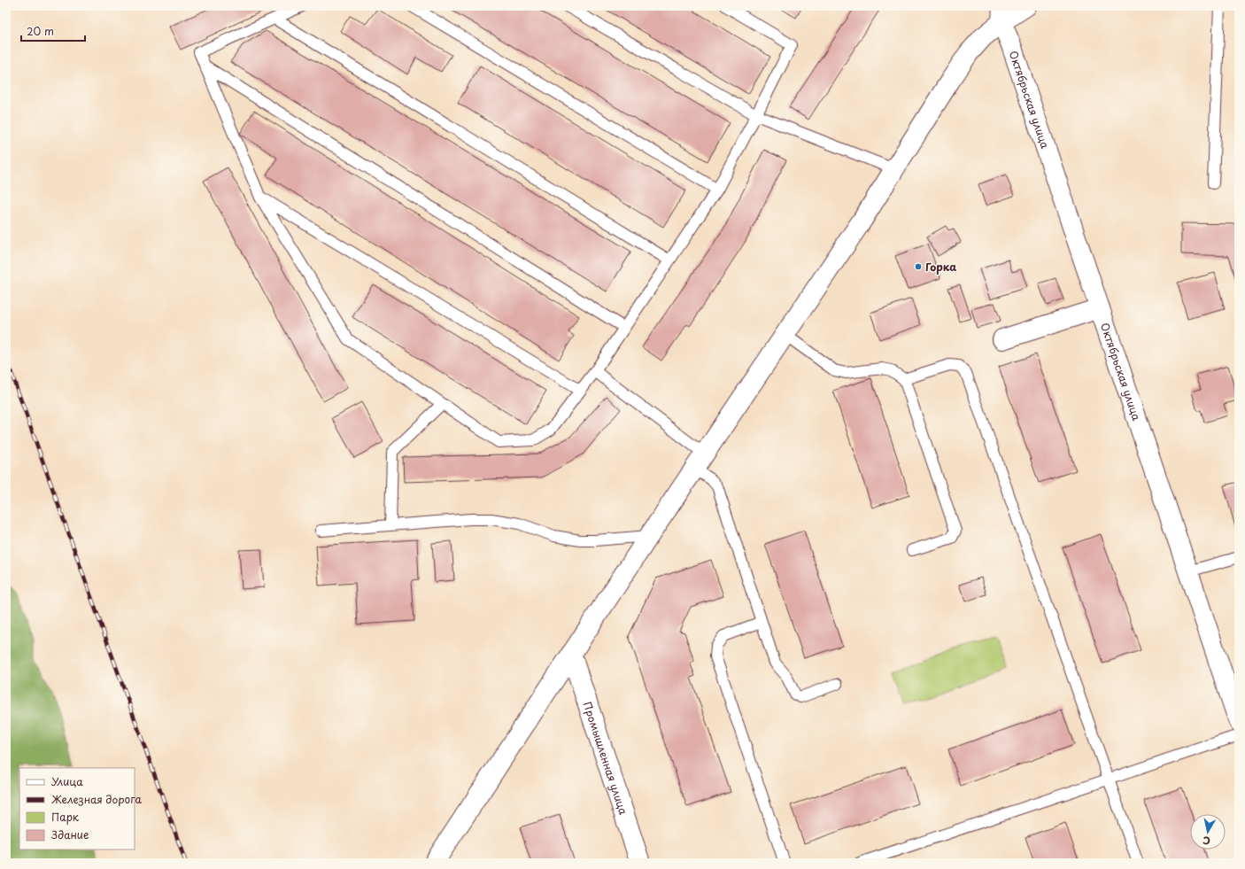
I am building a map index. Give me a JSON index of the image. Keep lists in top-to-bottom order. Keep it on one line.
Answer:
{"streets":{"street":["Октябрьская улица","Промышленная улица"]},"places":["Горка"],"legend":["Улица","Железная дорога","Парк","Здание"],"scale_bar":"20 m","north":"bottom"}
